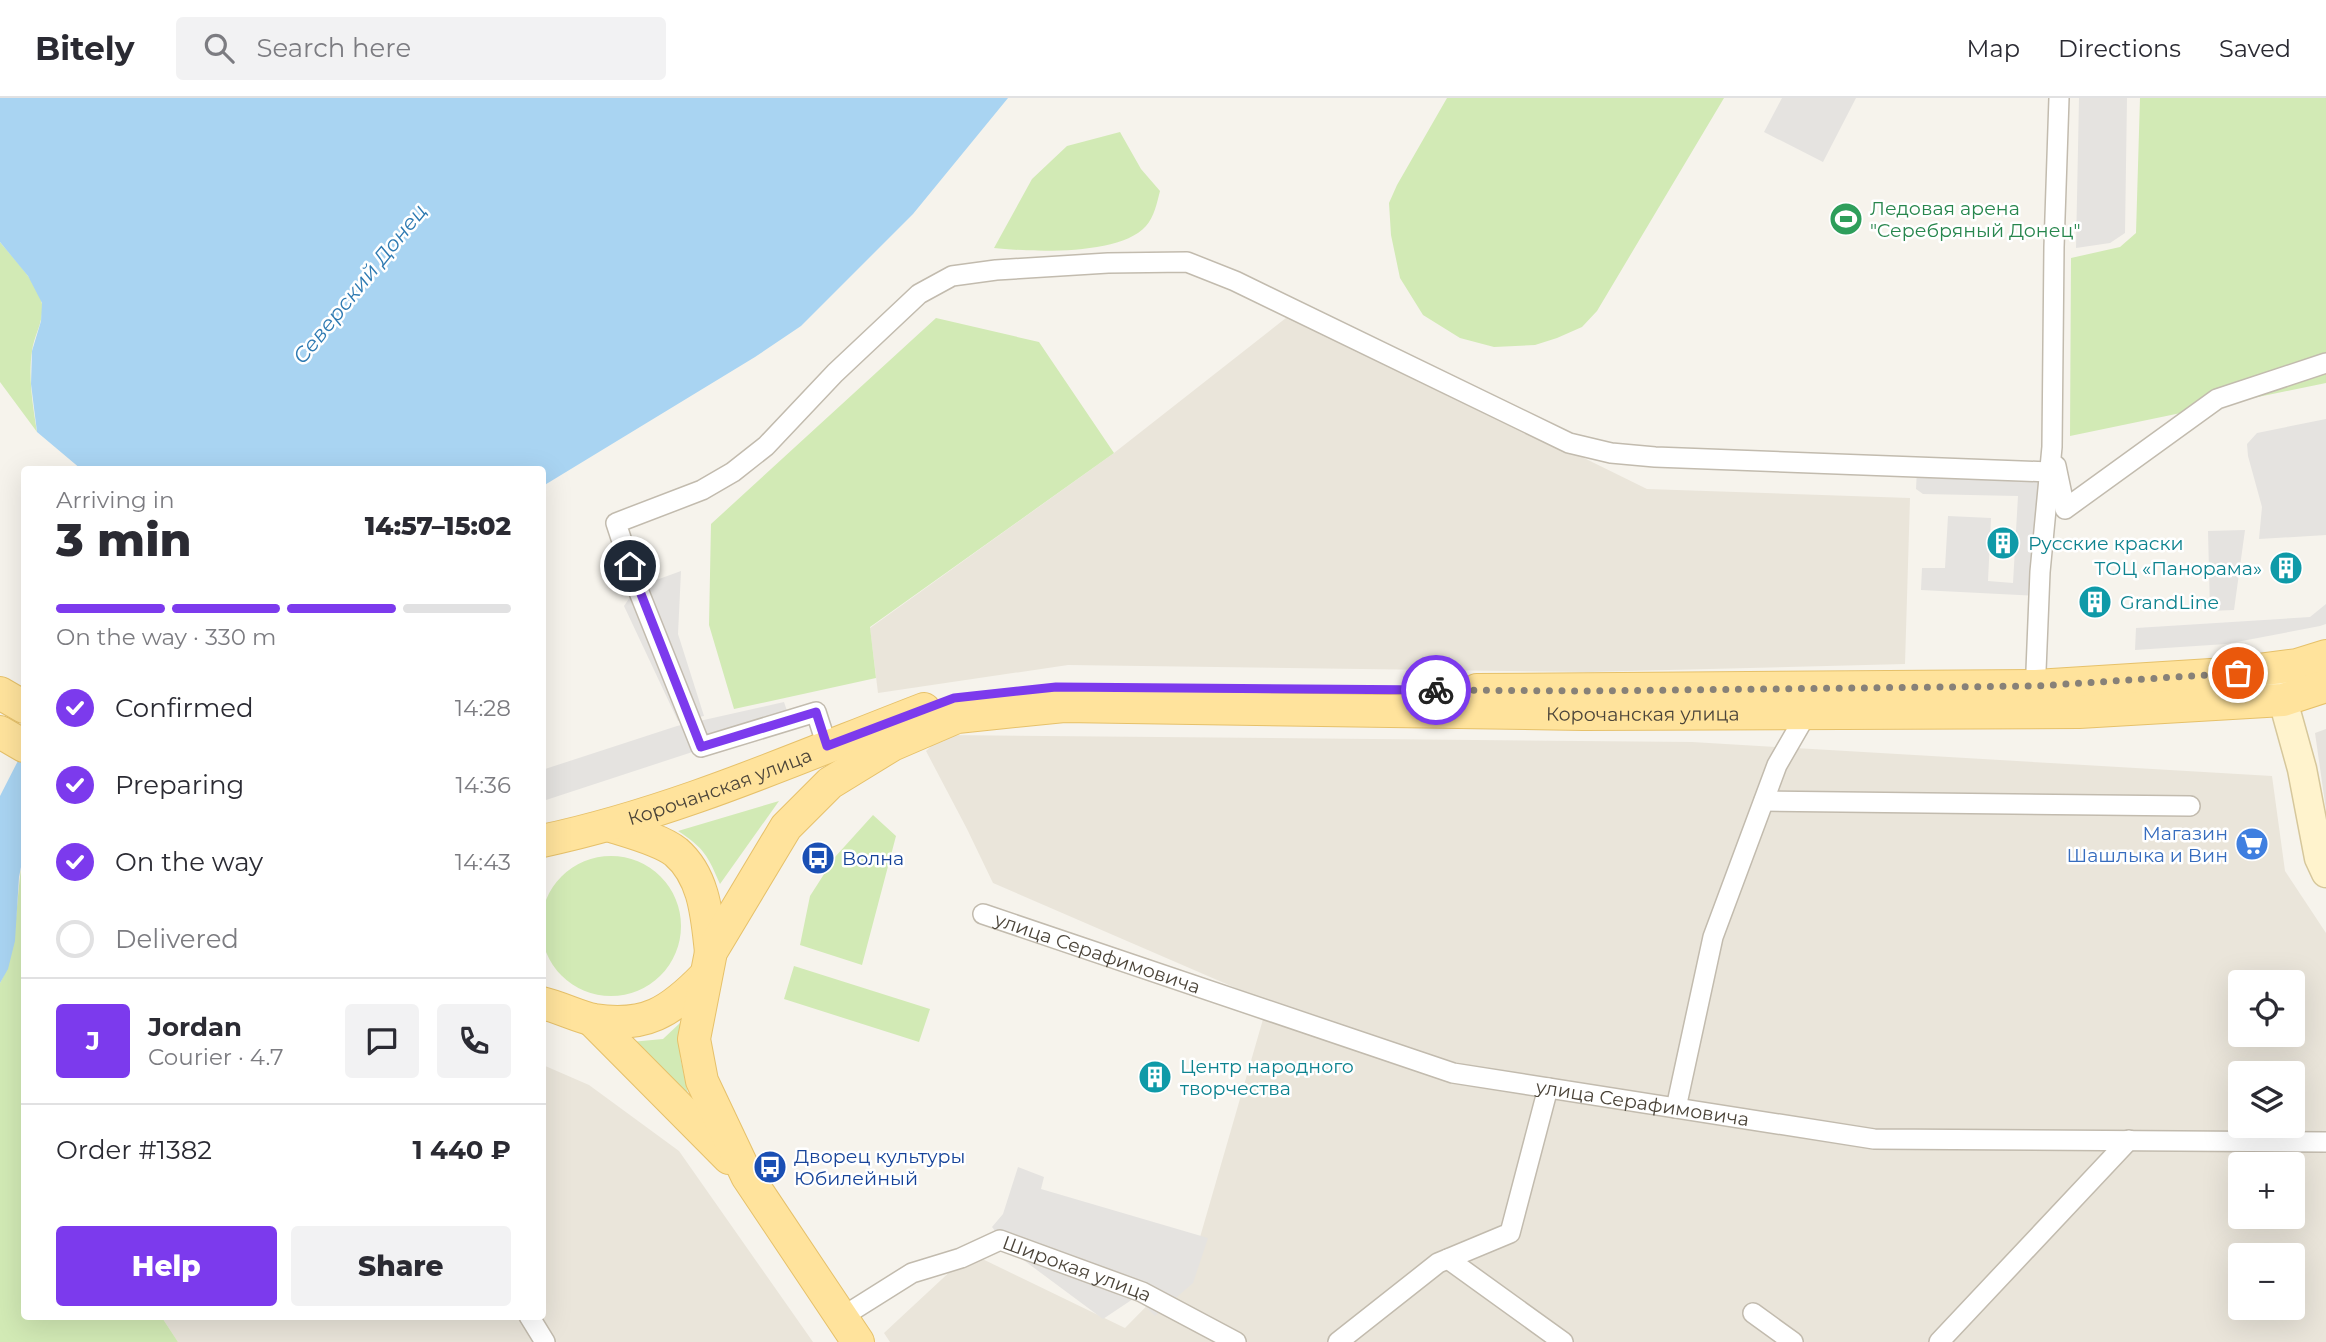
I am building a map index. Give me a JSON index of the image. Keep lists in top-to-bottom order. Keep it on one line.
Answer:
{"streets":{"main road":["Корочанская улица"],"street":["улица Серафимовича","Широкая улица"]},"water":["Северский Донец"],"places":{"sports":["Ледовая арена \"Серебряный Донец\""],"building":["Русские краски","ТОЦ «Панорама»","GrandLine","Центр народного творчества"],"supermarket":["Магазин Шашлыка и Вин"],"bus stop":["Волна","Дворец культуры Юбилейный"]},"page":{"header":"Bitely","search":"Search here","nav":["Map","Directions","Saved"],"heading":["3 min","Arriving in","14:57–15:02"],"panel":["Jordan","Courier · 4.7","Order #1382","1 440 ₽"],"bar":"On the way · 330 m","list":[["Confirmed","14:28"],["Preparing","14:36"],["On the way","14:43"],"Delivered"],"map_buttons":["+","−"],"round":"J","buttons":["Help","Share"]}}
